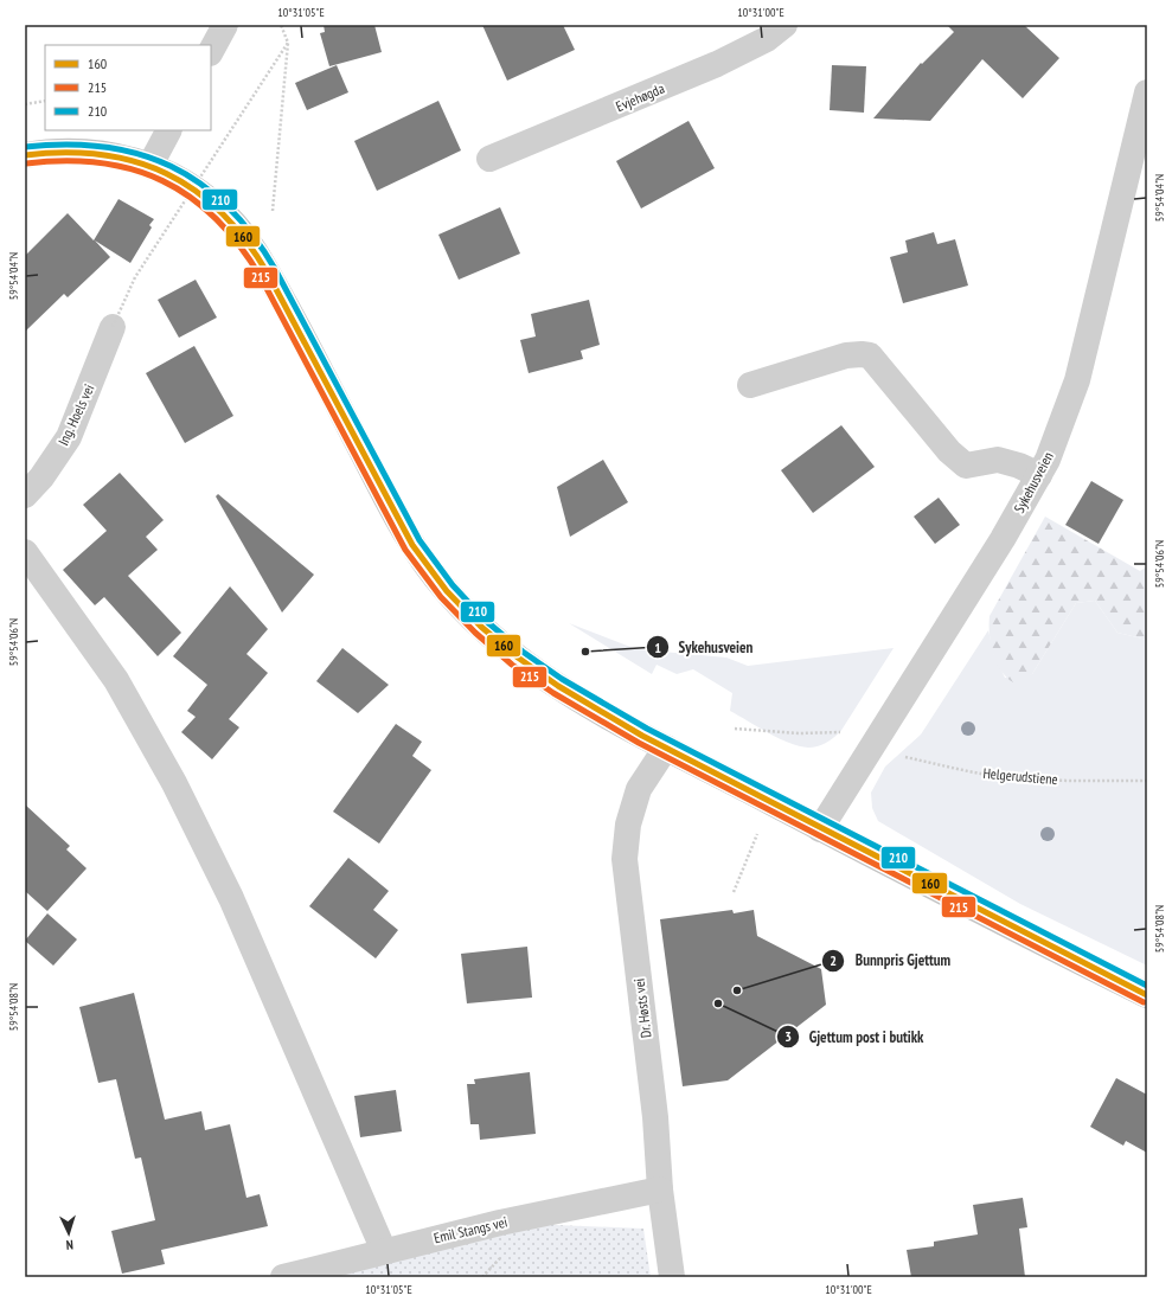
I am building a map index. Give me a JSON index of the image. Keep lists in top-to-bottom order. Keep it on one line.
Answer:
{"streets":{"street":["Evjehøgda","Ing. Hoels vei","Sykehusveien","Dr. Høsts vei","Emil Stangs vei"],"path":["Helgerudstiene"]},"crossings":[["Dr. Høsts vei","Emil Stangs vei"]],"places":["Sykehusveien","Bunnpris Gjettum","Gjettum post i butikk"],"lines":["transit line 210","transit line 160","transit line 215"],"legend":["160","215","210"],"north":"bottom","coordinates":["10°31'05\"E","10°31'00\"E","59°54'04\"N","59°54'06\"N","59°54'08\"N"]}
